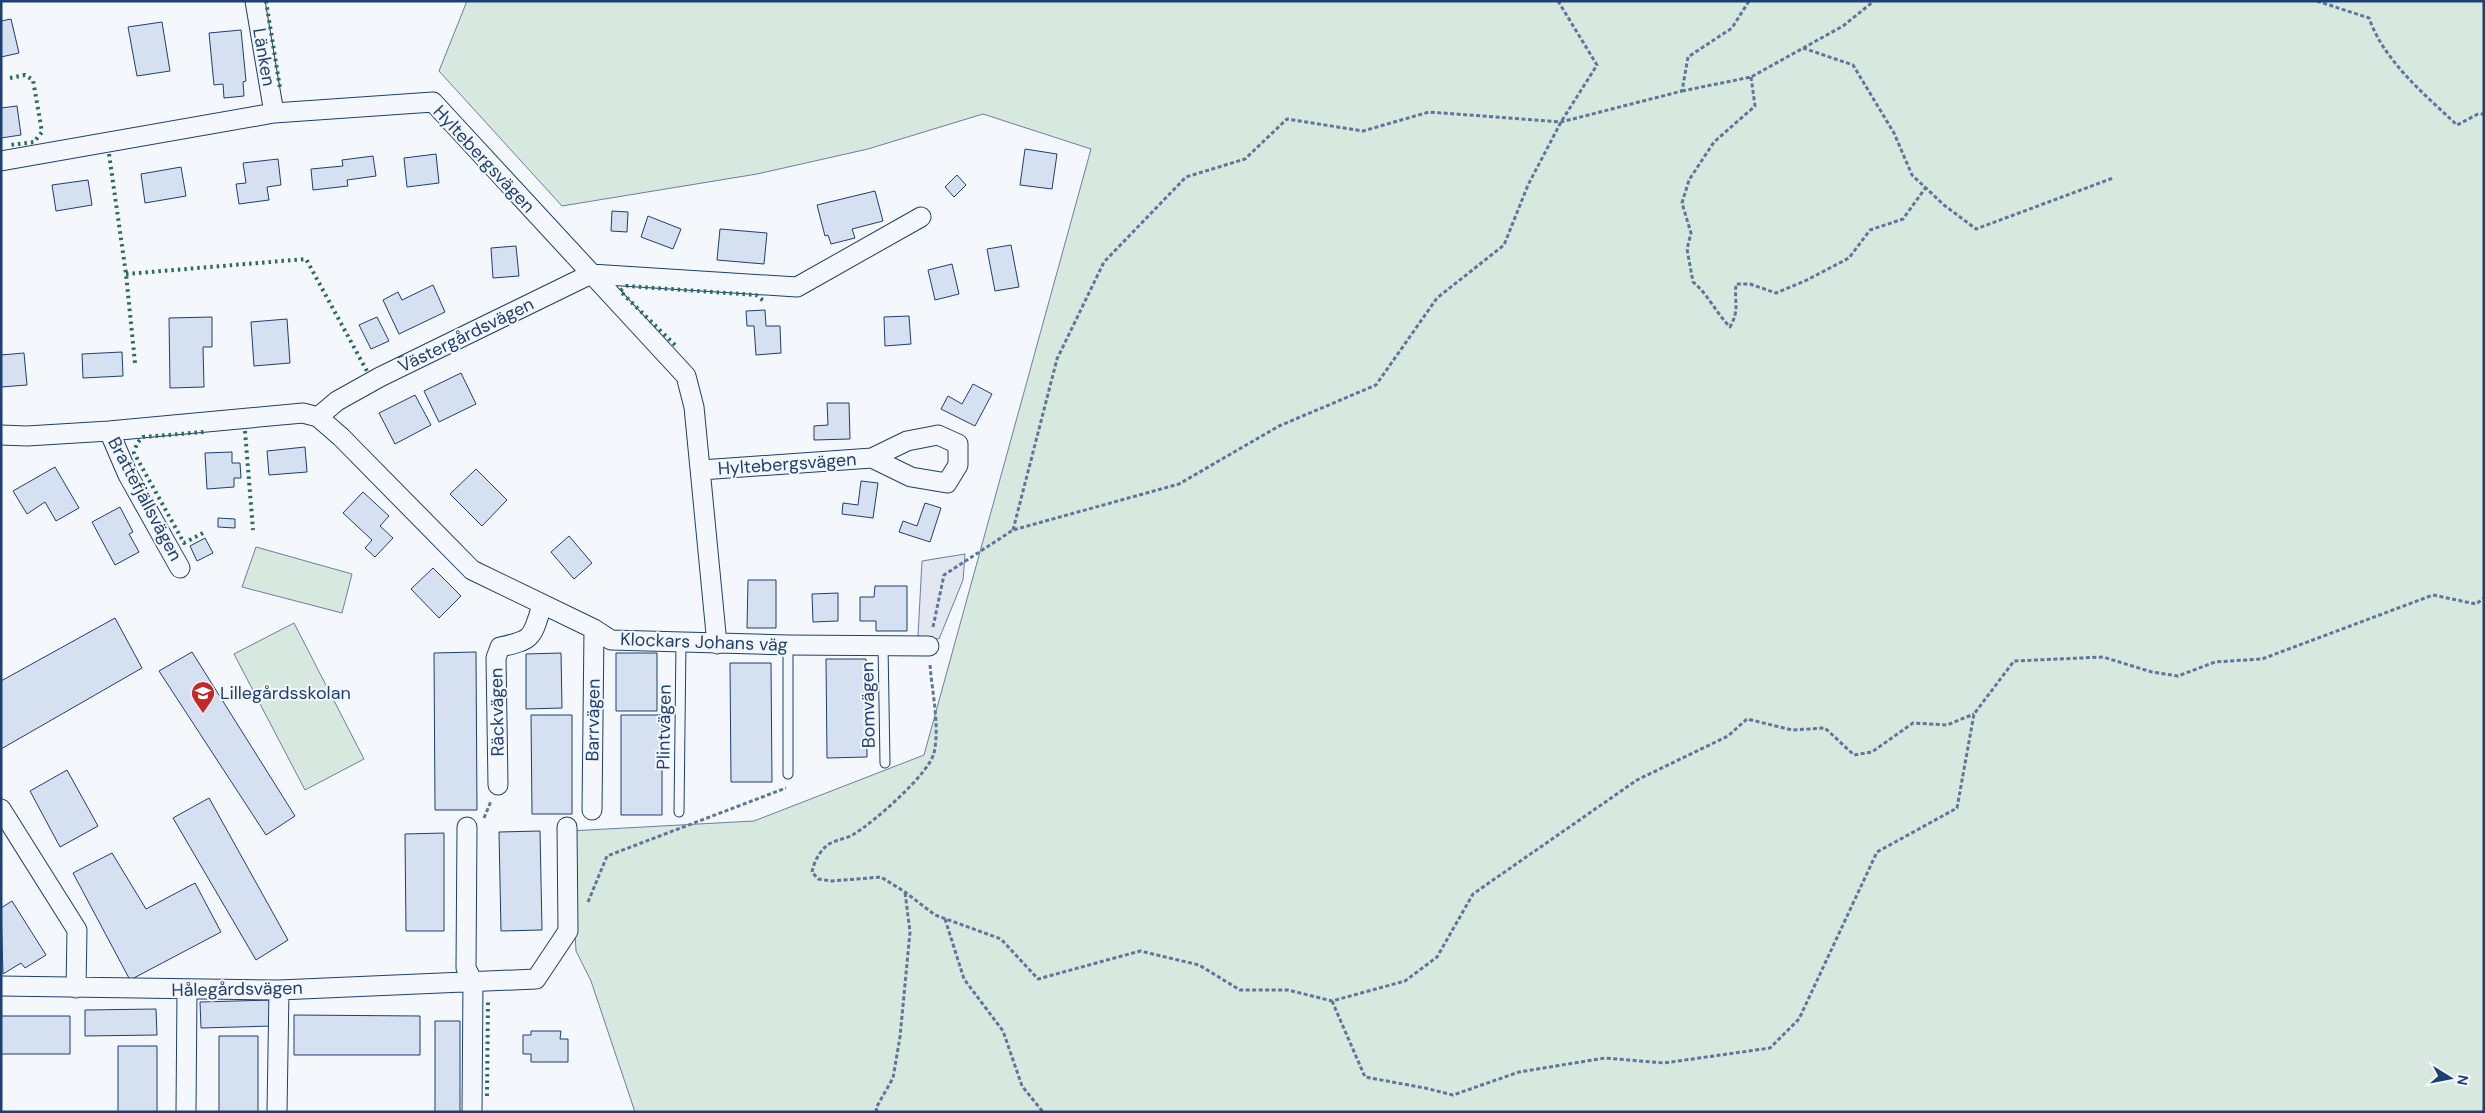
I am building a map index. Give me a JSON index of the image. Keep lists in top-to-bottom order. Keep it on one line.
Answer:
{"streets":{"street":["Länken","Hyltebergsvägen","Västergårdsvägen","Brattefjällsvägen","Klockars Johans väg","Räckvägen","Barrvägen","Hålegårdsvägen"],"lane":["Bomvägen","Plintvägen"]},"crossings":[["Länken","Hyltebergsvägen"],["Hyltebergsvägen","Västergårdsvägen"],["Hyltebergsvägen","Klockars Johans väg"],["Västergårdsvägen","Klockars Johans väg"],["Klockars Johans väg","Bomvägen"],["Klockars Johans väg","Räckvägen"],["Klockars Johans väg","Barrvägen"],["Klockars Johans väg","Plintvägen"]],"places":{"school or university":["Lillegårdsskolan"]},"north":"right"}
